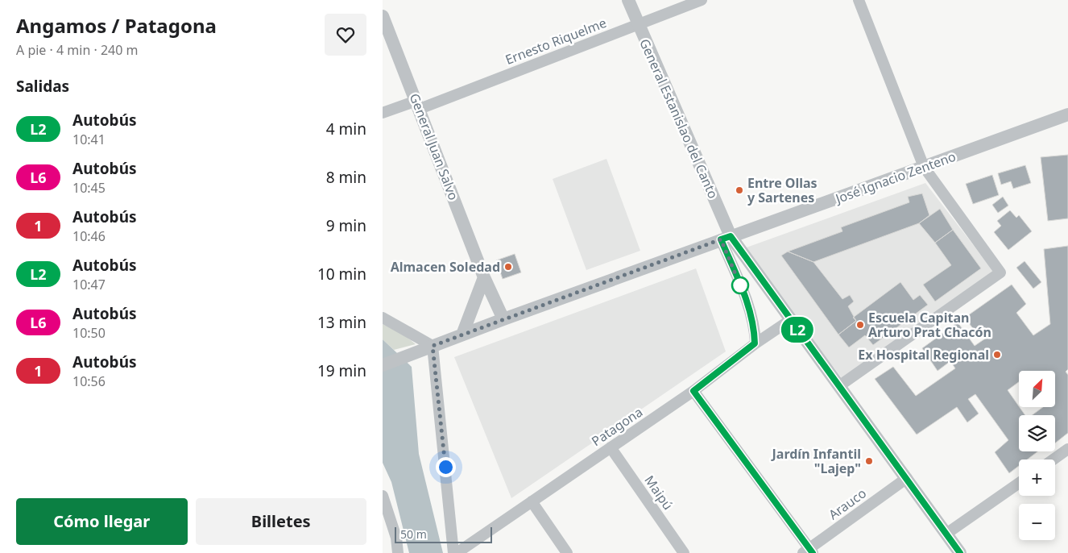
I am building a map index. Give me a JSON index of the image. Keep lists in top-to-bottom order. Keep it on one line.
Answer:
{"streets":{"street":["Ernesto Riquelme","General Estanislao del Canto","General Juan Salvo","José Ignacio Zenteno","Patagona","Maipú","Arauco"]},"crossings":[["Ernesto Riquelme","General Estanislao del Canto"],["Ernesto Riquelme","General Juan Salvo"],["General Estanislao del Canto","José Ignacio Zenteno"],["General Estanislao del Canto","Patagona"],["General Estanislao del Canto","Arauco"],["General Juan Salvo","José Ignacio Zenteno"],["Patagona","Maipú"]],"places":["Entre Ollas y Sartenes","Almacen Soledad","Escuela Capitan Arturo Prat Chacón","Ex Hospital Regional","Jardín Infantil \"Lajep\""],"lines":["bus line L2"],"scale_bar":"50 m","north":"top right","page":{"heading":[["Angamos / Patagona","A pie · 4 min · 240 m"],"Salidas"],"on_map":"L2","list":[{"mark":"L2","name":"Autobús","note":"10:41","value":"4 min"},{"mark":"L6","name":"Autobús","note":"10:45","value":"8 min"},{"mark":"1","name":"Autobús","note":"10:46","value":"9 min"},{"mark":"L2","name":"Autobús","note":"10:47","value":"10 min"},{"mark":"L6","name":"Autobús","note":"10:50","value":"13 min"},{"mark":"1","name":"Autobús","note":"10:56","value":"19 min"}],"map_buttons":["+","−"],"buttons":["Cómo llegar","Billetes"],"scale":"50 m"}}
